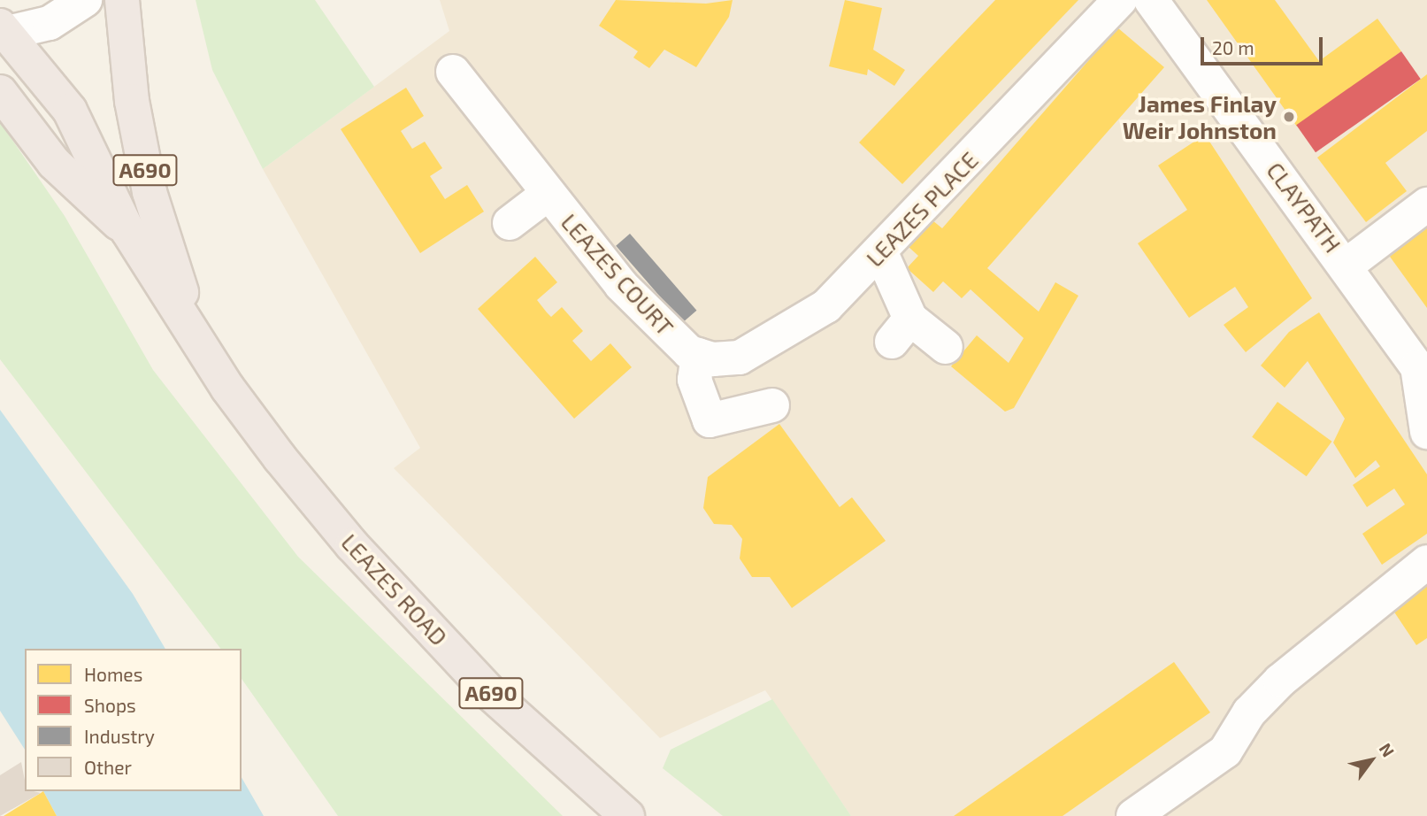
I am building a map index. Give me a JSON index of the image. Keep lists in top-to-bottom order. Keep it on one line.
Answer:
{"streets":{"highway":["A690","LEAZES ROAD"],"street":["CLAYPATH","LEAZES PLACE","LEAZES COURT"]},"crossings":[["A690","LEAZES ROAD"],["LEAZES PLACE","LEAZES COURT"]],"places":["James Finlay Weir Johnston"],"legend":["Homes","Shops","Industry","Other"],"scale_bar":"20 m","north":"top right"}
